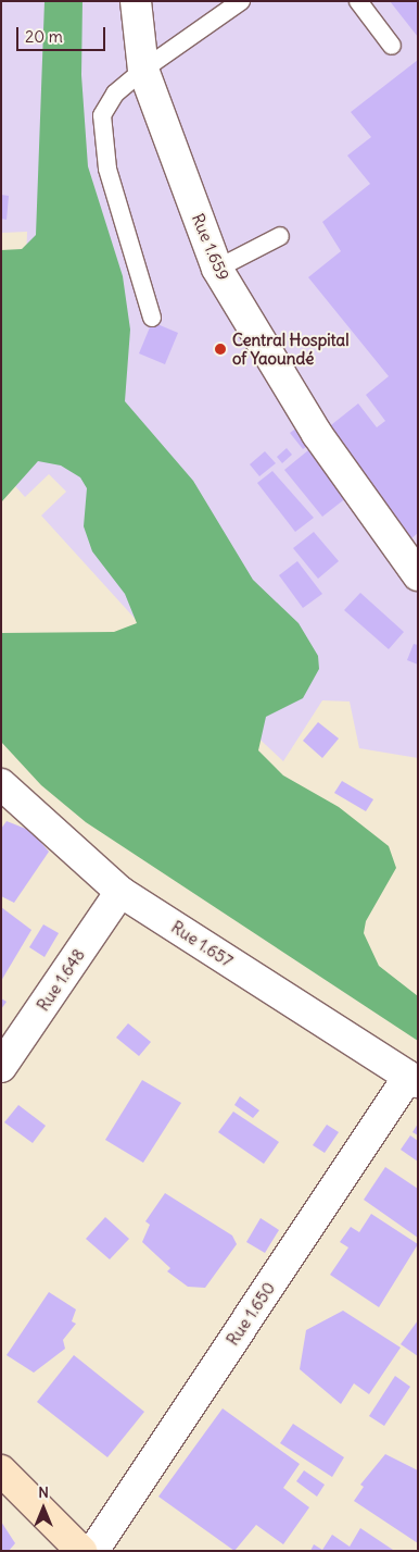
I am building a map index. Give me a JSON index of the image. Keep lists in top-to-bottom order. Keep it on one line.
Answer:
{"streets":{"street":["Rue 1.659","Rue 1.657","Rue 1.648","Rue 1.650"]},"crossings":[["Rue 1.657","Rue 1.648"],["Rue 1.657","Rue 1.650"]],"places":["Central Hospital of Yaoundé"],"scale_bar":"20 m","north":"top"}
